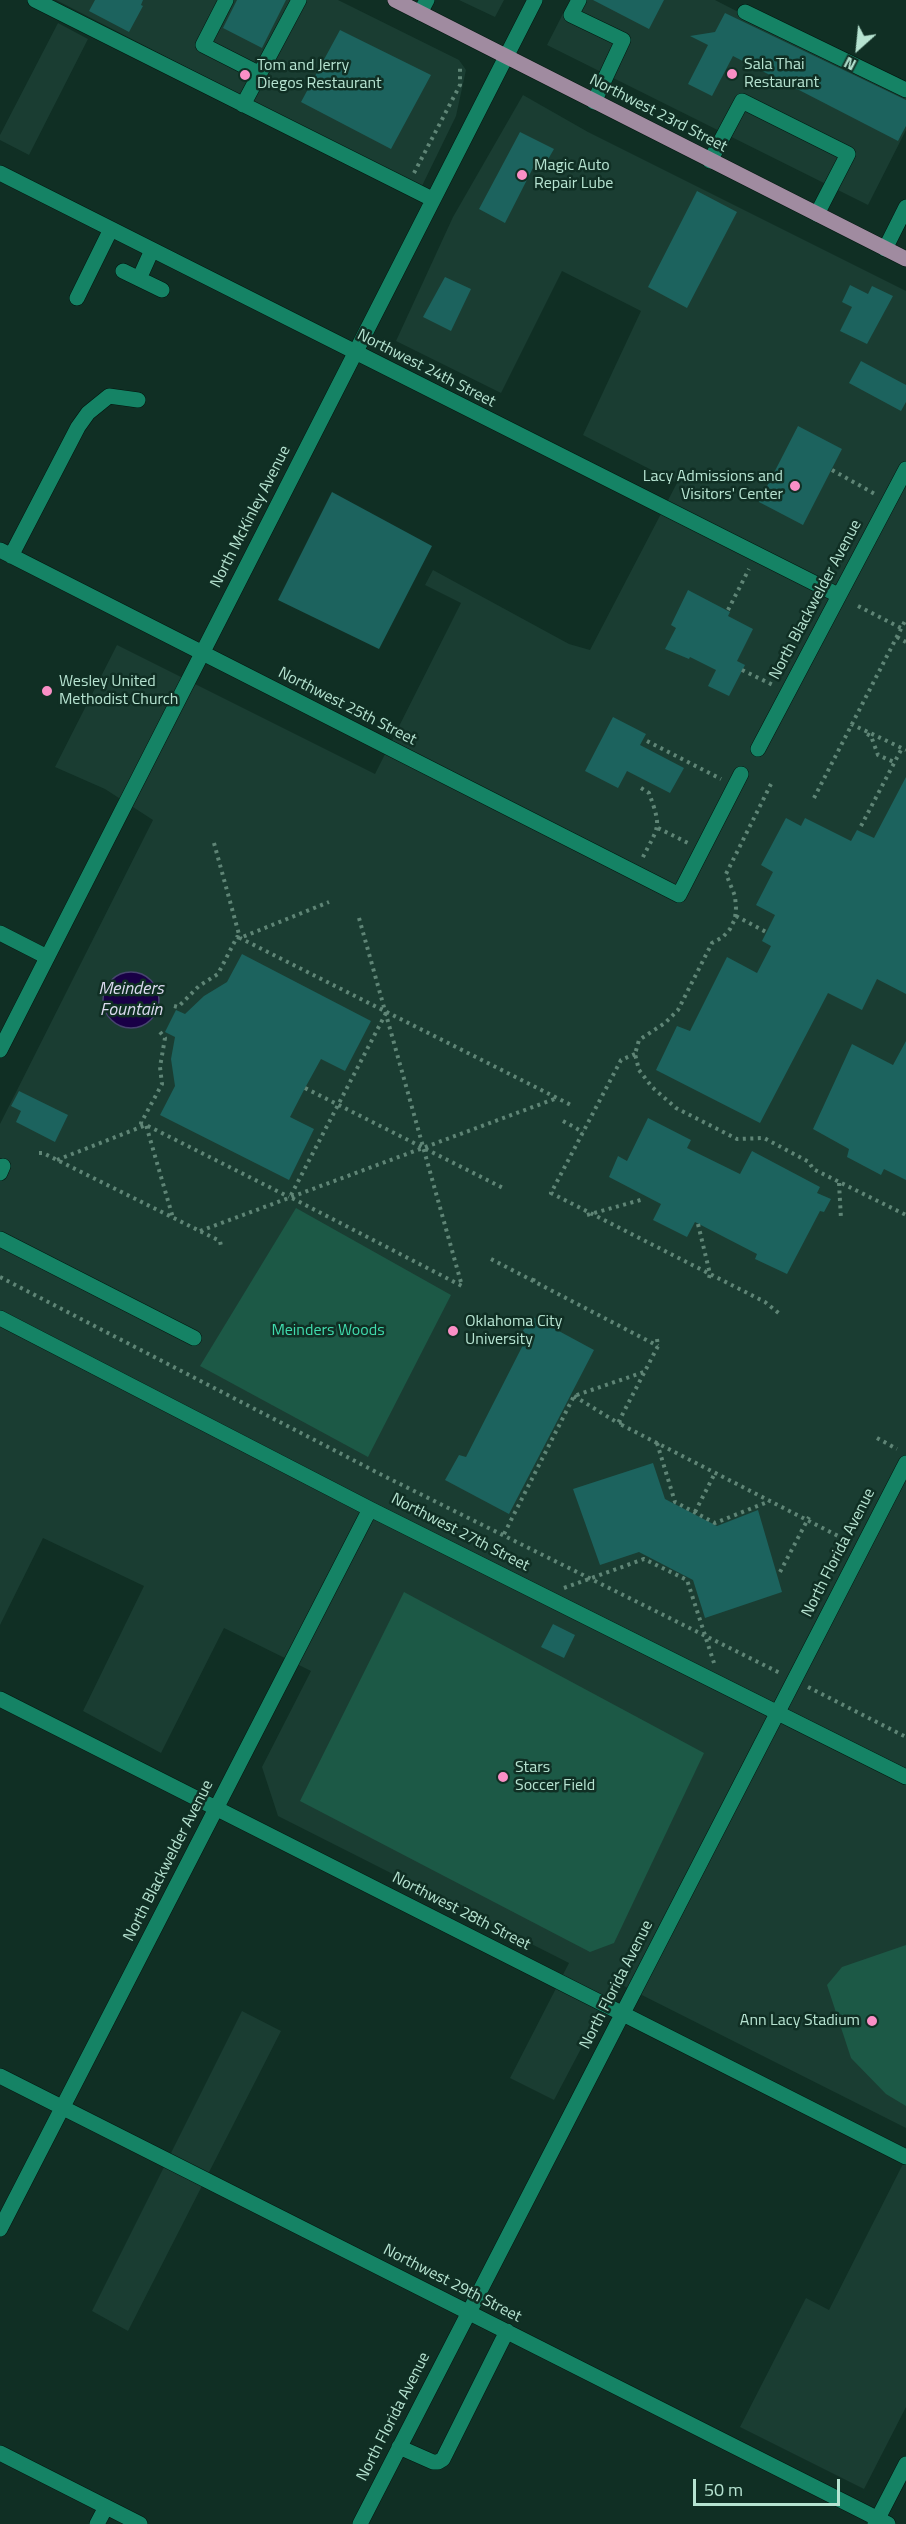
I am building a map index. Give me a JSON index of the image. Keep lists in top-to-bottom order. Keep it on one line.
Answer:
{"streets":{"main road":["Northwest 23rd Street"],"street":["Northwest 24th Street","North McKinley Avenue","North Blackwelder Avenue","Northwest 25th Street","Northwest 27th Street","North Florida Avenue","Northwest 28th Street","Northwest 29th Street"]},"crossings":[["Northwest 23rd Street","North McKinley Avenue"],["Northwest 24th Street","North McKinley Avenue"],["Northwest 24th Street","North Blackwelder Avenue"],["North McKinley Avenue","Northwest 25th Street"],["North Blackwelder Avenue","Northwest 27th Street"],["North Blackwelder Avenue","Northwest 28th Street"],["North Blackwelder Avenue","Northwest 29th Street"],["Northwest 27th Street","North Florida Avenue"],["North Florida Avenue","Northwest 28th Street"],["North Florida Avenue","Northwest 29th Street"]],"water":["Meinders Fountain"],"parks":["Meinders Woods"],"places":["Sala Thai Restaurant","Tom and Jerry Diegos Restaurant","Magic Auto Repair Lube","Lacy Admissions and Visitors' Center","Wesley United Methodist Church","Oklahoma City University","Stars Soccer Field","Ann Lacy Stadium"],"scale_bar":"50 m","north":"bottom left"}
